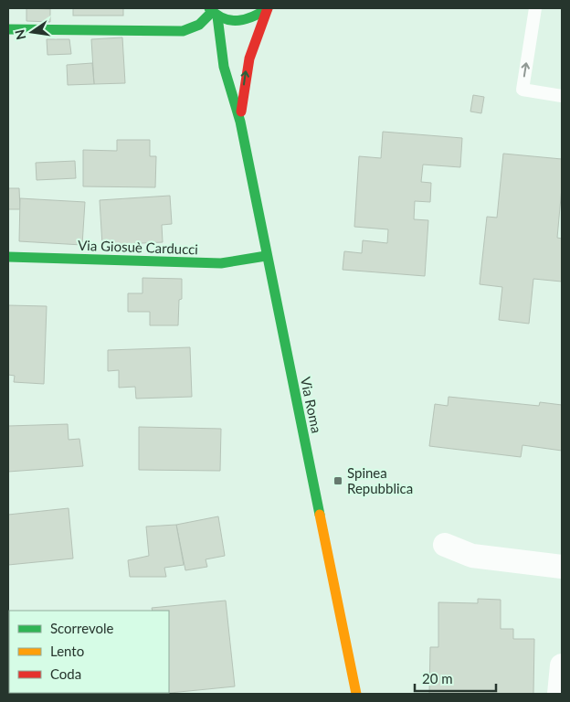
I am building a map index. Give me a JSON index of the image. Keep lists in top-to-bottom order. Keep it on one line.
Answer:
{"streets":{"street":["Via Giosuè Carducci","Via Roma"]},"crossings":[["Via Giosuè Carducci","Via Roma"]],"places":{"transit":["Spinea Repubblica"]},"legend":["Scorrevole","Lento","Coda"],"scale_bar":"20 m","north":"left"}
